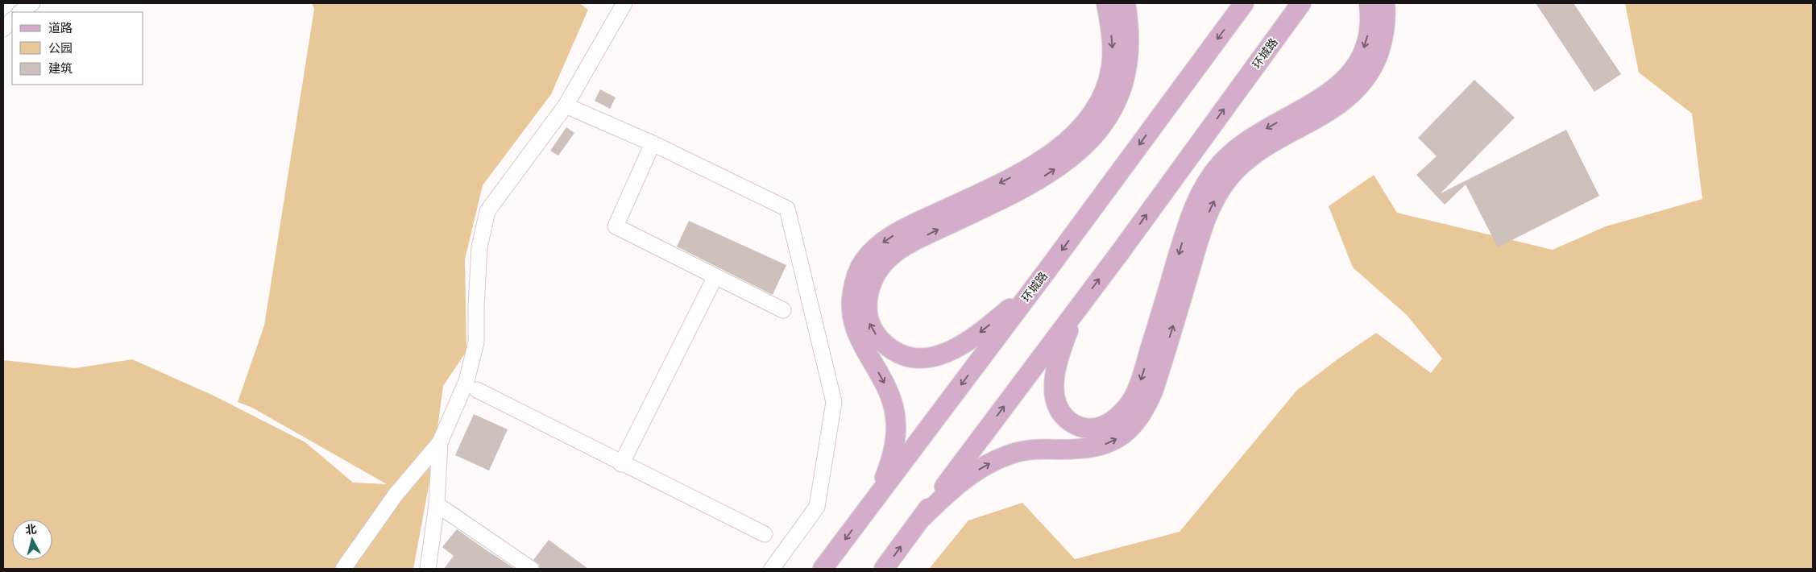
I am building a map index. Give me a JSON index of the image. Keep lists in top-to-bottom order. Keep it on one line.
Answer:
{"streets":{"main road":["环城路"]},"legend":["道路","公园","建筑"],"north":"top"}
